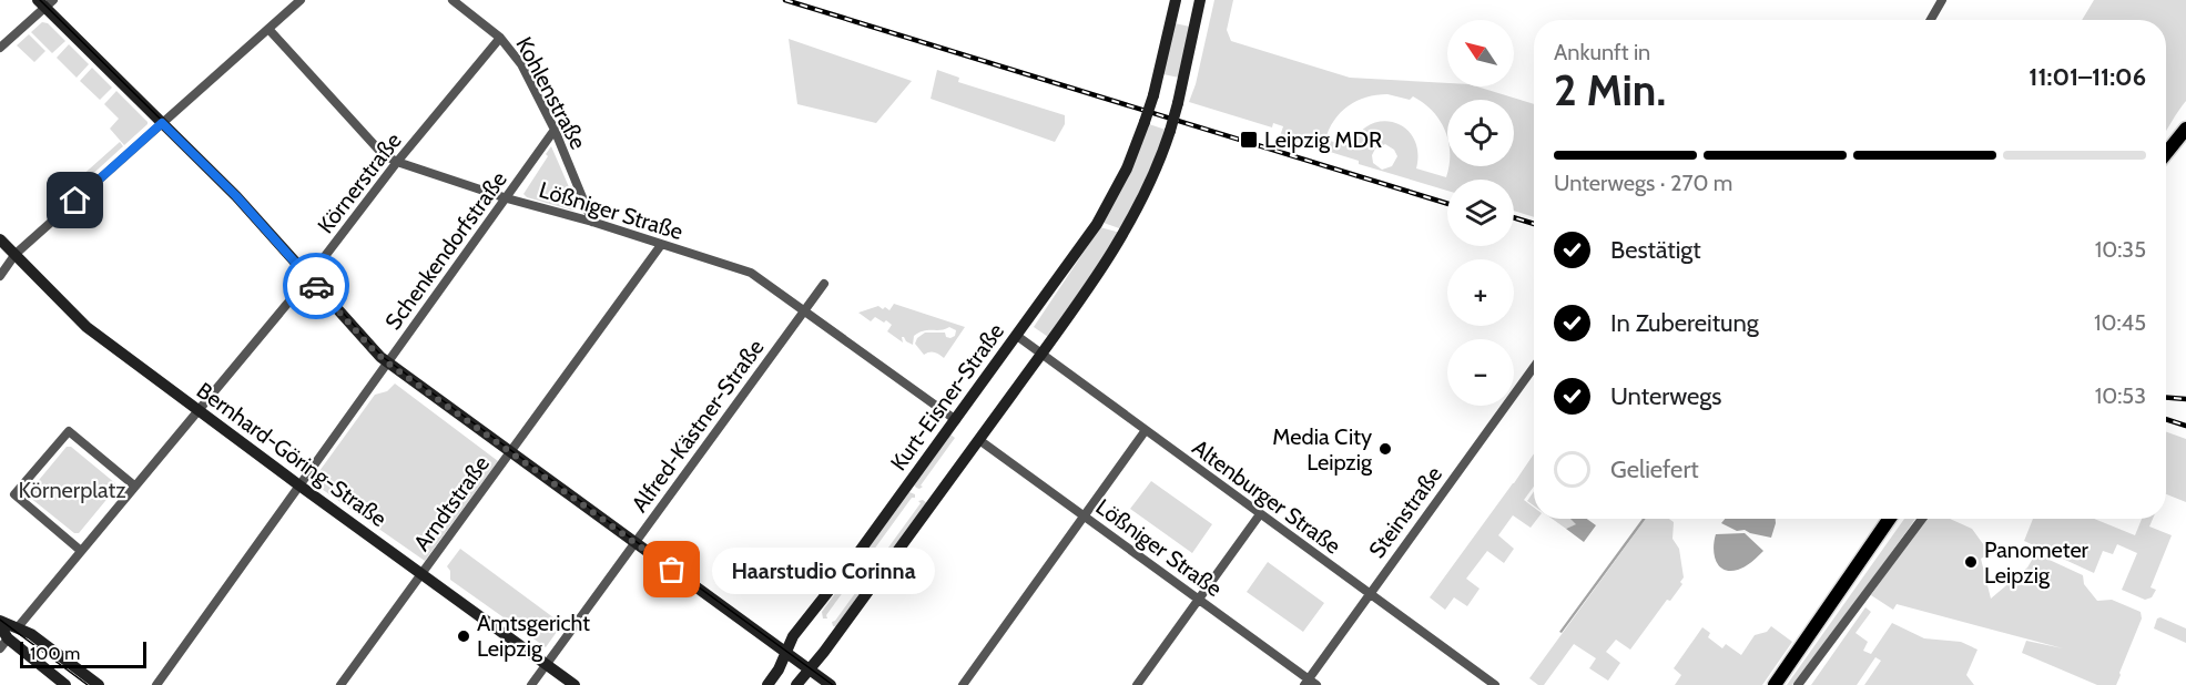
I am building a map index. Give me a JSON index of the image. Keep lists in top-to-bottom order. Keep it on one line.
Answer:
{"streets":{"main road":["Kurt-Eisner-Straße","Bernhard-Göring-Straße"],"street":["Kohlenstraße","Körnerstraße","Lößniger Straße","Schenkendorfstraße","Alfred-Kästner-Straße","Altenburger Straße","Arndtstraße","Steinstraße"]},"crossings":[["Kohlenstraße","Körnerstraße"],["Kohlenstraße","Lößniger Straße"],["Kohlenstraße","Schenkendorfstraße"],["Körnerstraße","Lößniger Straße"],["Körnerstraße","Bernhard-Göring-Straße"],["Lößniger Straße","Schenkendorfstraße"],["Lößniger Straße","Kurt-Eisner-Straße"],["Lößniger Straße","Alfred-Kästner-Straße"],["Lößniger Straße","Arndtstraße"],["Lößniger Straße","Steinstraße"],["Schenkendorfstraße","Bernhard-Göring-Straße"],["Kurt-Eisner-Straße","Altenburger Straße"],["Alfred-Kästner-Straße","Bernhard-Göring-Straße"],["Bernhard-Göring-Straße","Arndtstraße"],["Altenburger Straße","Steinstraße"]],"parks":["Körnerplatz"],"places":{"transit":["Leipzig MDR"],"other":["Media City Leipzig","Panometer Leipzig","Haarstudio Corinna","Amtsgericht Leipzig"]},"scale_bar":"100 m","north":"top left","page":{"map_buttons":["+","−"],"heading":["2 Min.","Ankunft in","11:01–11:06"],"bar":"Unterwegs · 270 m","list":[["Bestätigt","10:35"],["In Zubereitung","10:45"],["Unterwegs","10:53"],"Geliefert"],"bubble":"Haarstudio Corinna","scale":"100 m"}}
